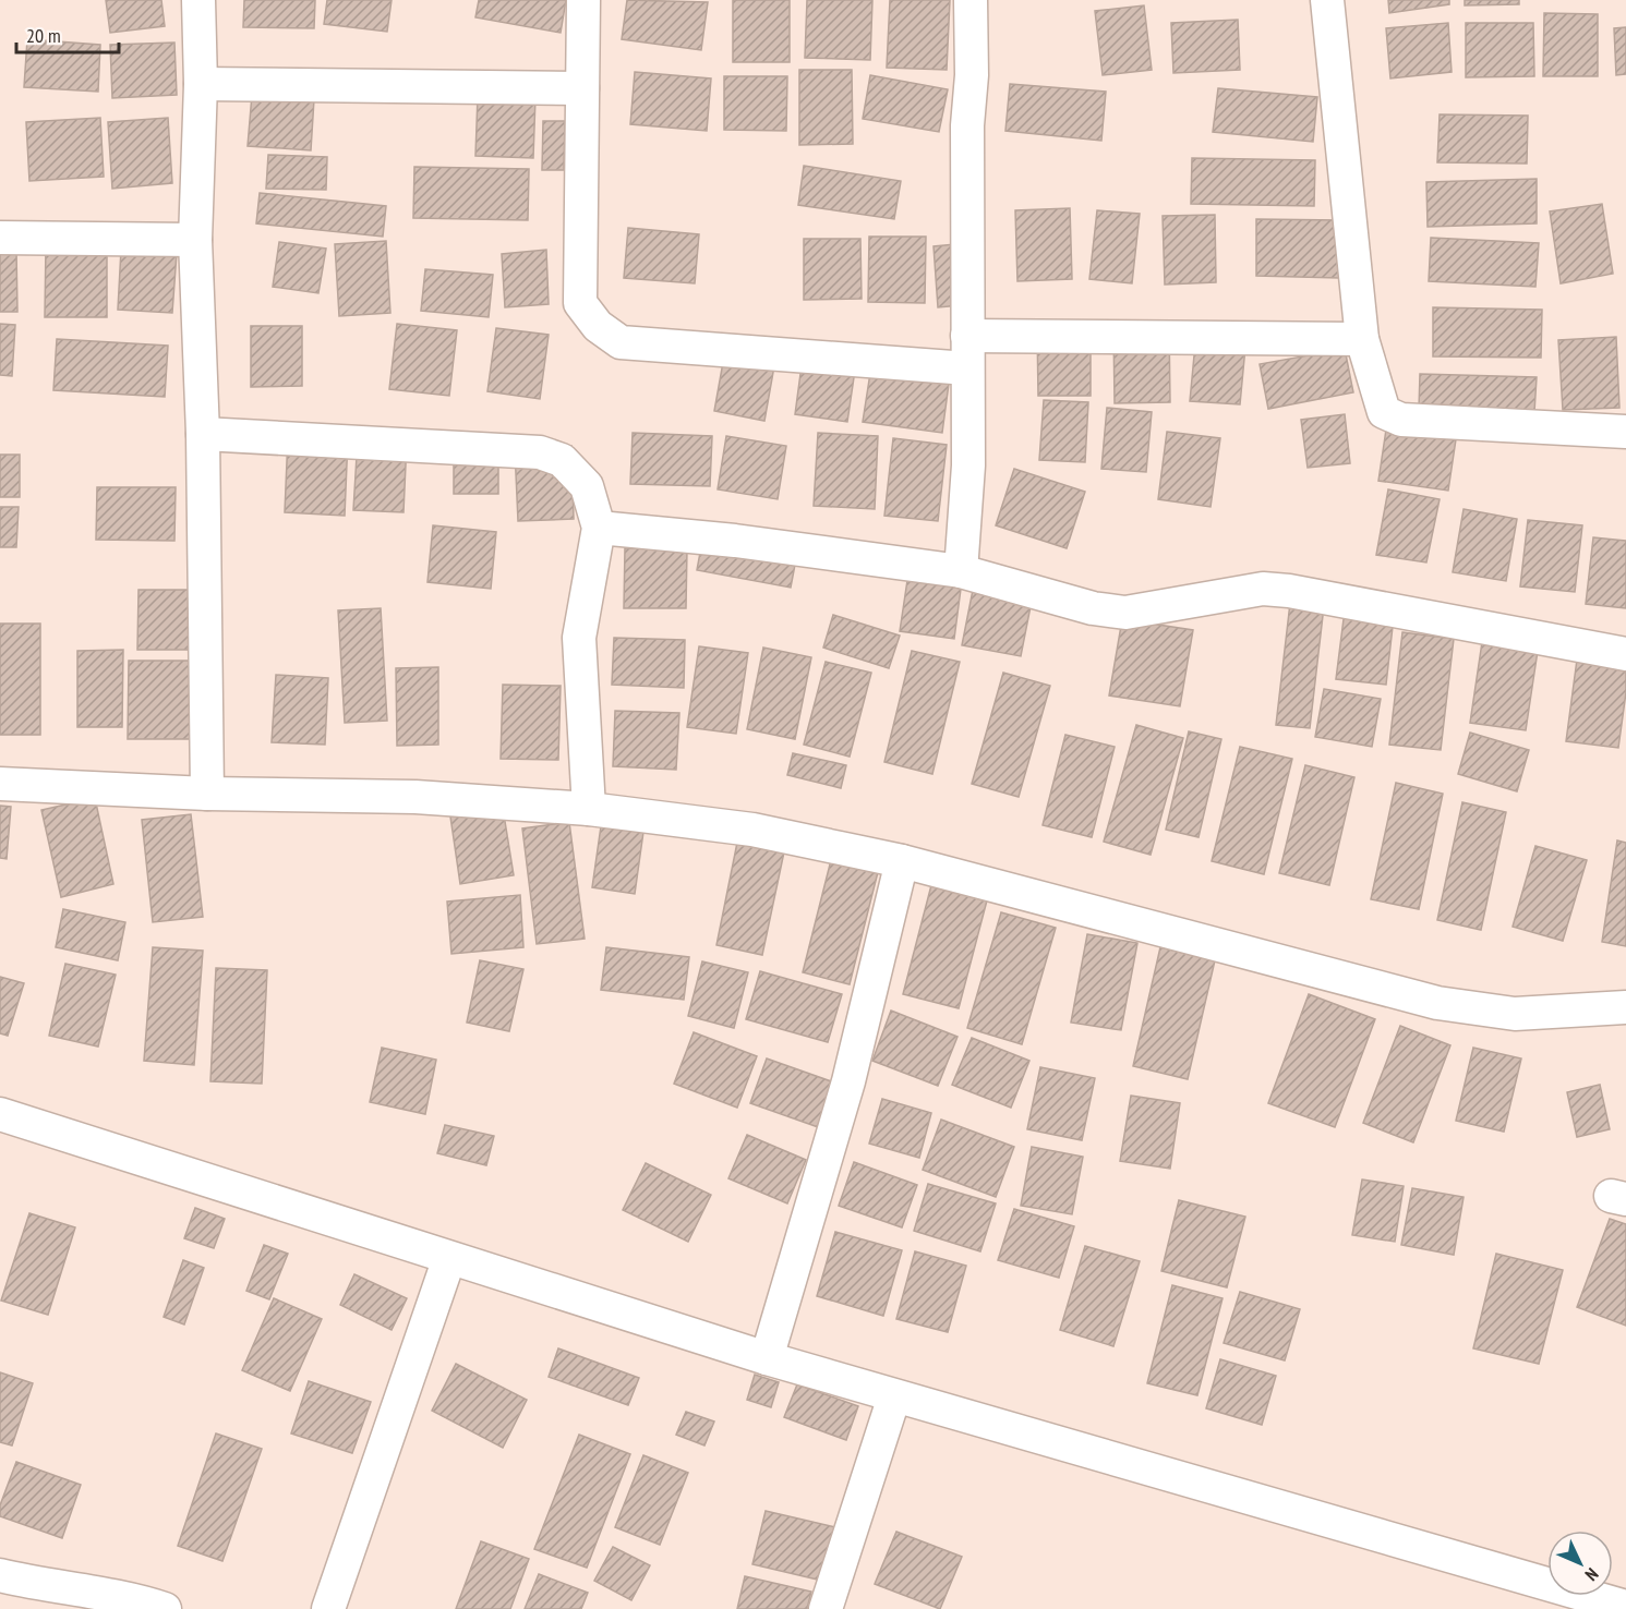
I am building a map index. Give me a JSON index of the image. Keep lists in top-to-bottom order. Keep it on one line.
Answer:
{"scale_bar":"20 m","north":"bottom right"}
